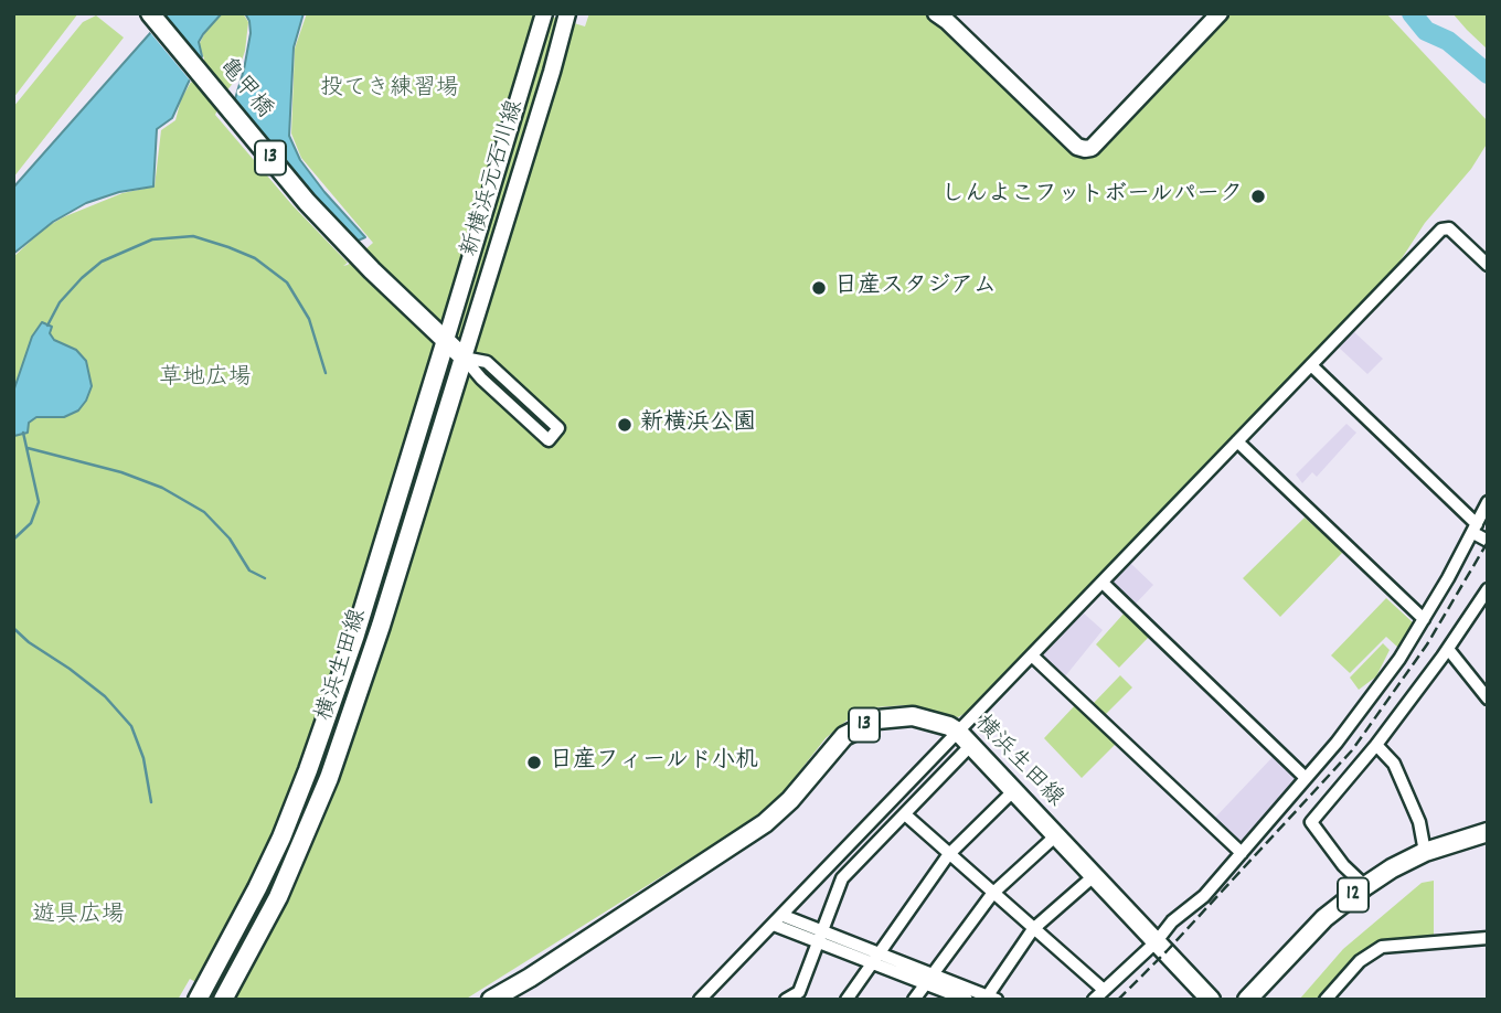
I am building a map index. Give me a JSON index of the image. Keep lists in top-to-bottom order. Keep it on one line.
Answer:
{"streets":{"main road":["亀甲橋","13","横浜生田線","12"],"street":["新横浜元石川線"]},"crossings":[["亀甲橋","13"],["亀甲橋","新横浜元石川線"],["亀甲橋","横浜生田線"],["13","新横浜元石川線"],["13","横浜生田線"],["新横浜元石川線","横浜生田線"]],"parks":["投てき練習場","草地広場","遊具広場"],"places":["しんよこフットボールパーク","日産スタジアム","新横浜公園","日産フィールド小机"]}
